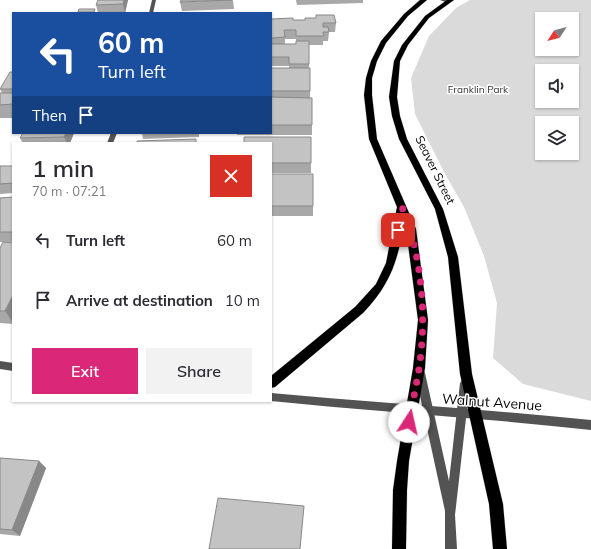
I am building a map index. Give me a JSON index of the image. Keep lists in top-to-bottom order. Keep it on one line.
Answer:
{"streets":{"main road":["Seaver Street"],"street":["Walnut Avenue"]},"crossings":[["Seaver Street","Walnut Avenue"]],"parks":["Franklin Park"],"north":"bottom left","page":{"turn":["60 m","Turn left"],"then":"Then","heading":["1 min","70 m · 07:21"],"list":[{"name":"Turn left","value":"60 m"},{"name":"Arrive at destination","value":"10 m"}],"buttons":["Exit","Share"]}}
